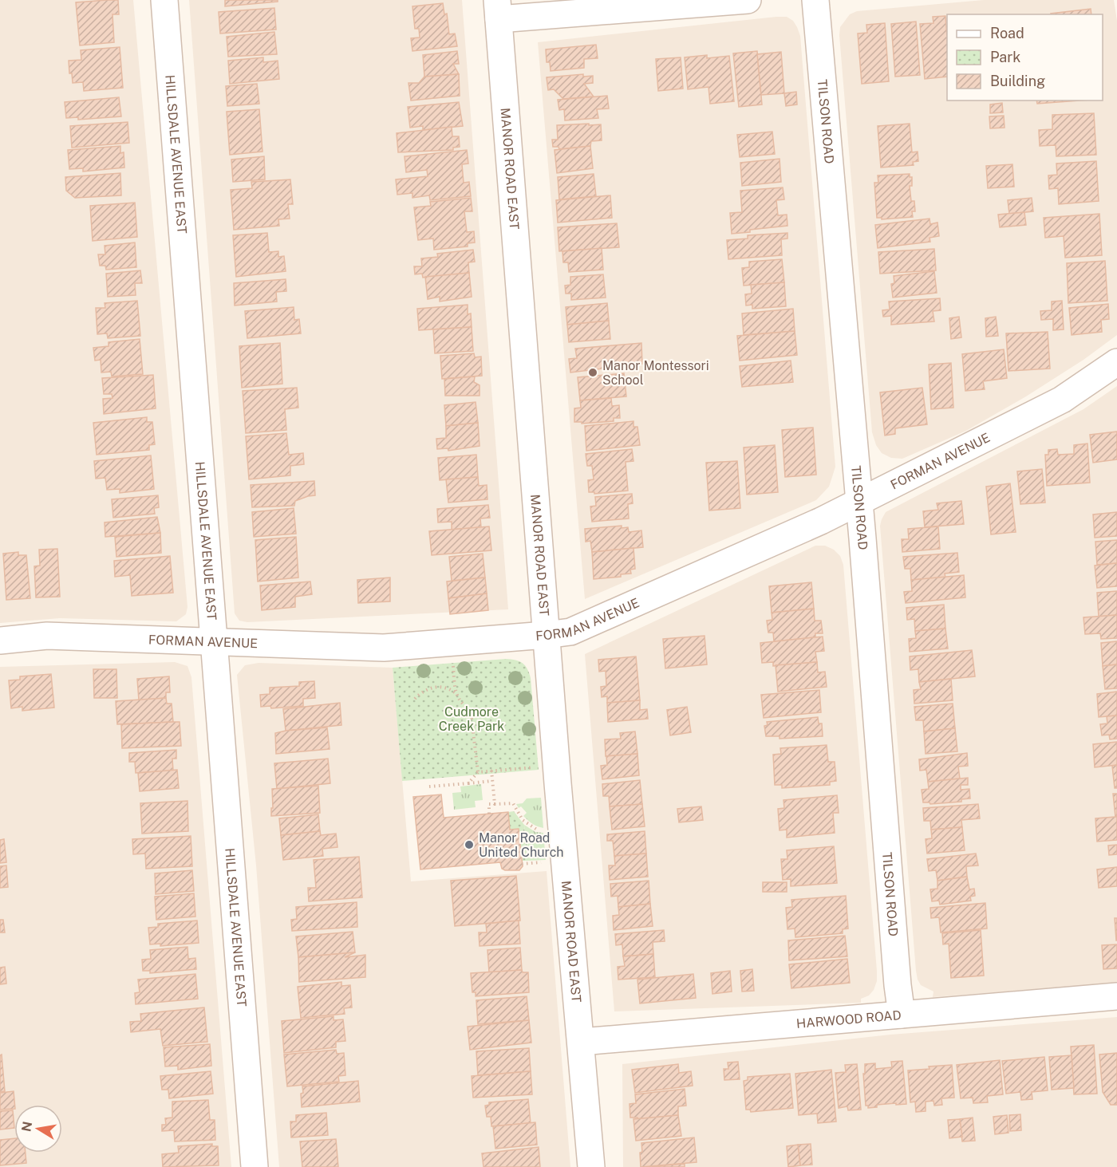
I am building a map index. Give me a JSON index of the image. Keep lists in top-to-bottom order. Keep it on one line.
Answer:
{"streets":{"street":["TILSON ROAD","HILLSDALE AVENUE EAST","MANOR ROAD EAST","FORMAN AVENUE","HARWOOD ROAD"]},"crossings":[["TILSON ROAD","FORMAN AVENUE"],["TILSON ROAD","HARWOOD ROAD"],["HILLSDALE AVENUE EAST","FORMAN AVENUE"],["MANOR ROAD EAST","FORMAN AVENUE"],["MANOR ROAD EAST","HARWOOD ROAD"]],"parks":["Cudmore Creek Park"],"places":["Manor Montessori School","Manor Road United Church"],"legend":["Road","Park","Building"],"north":"left"}
